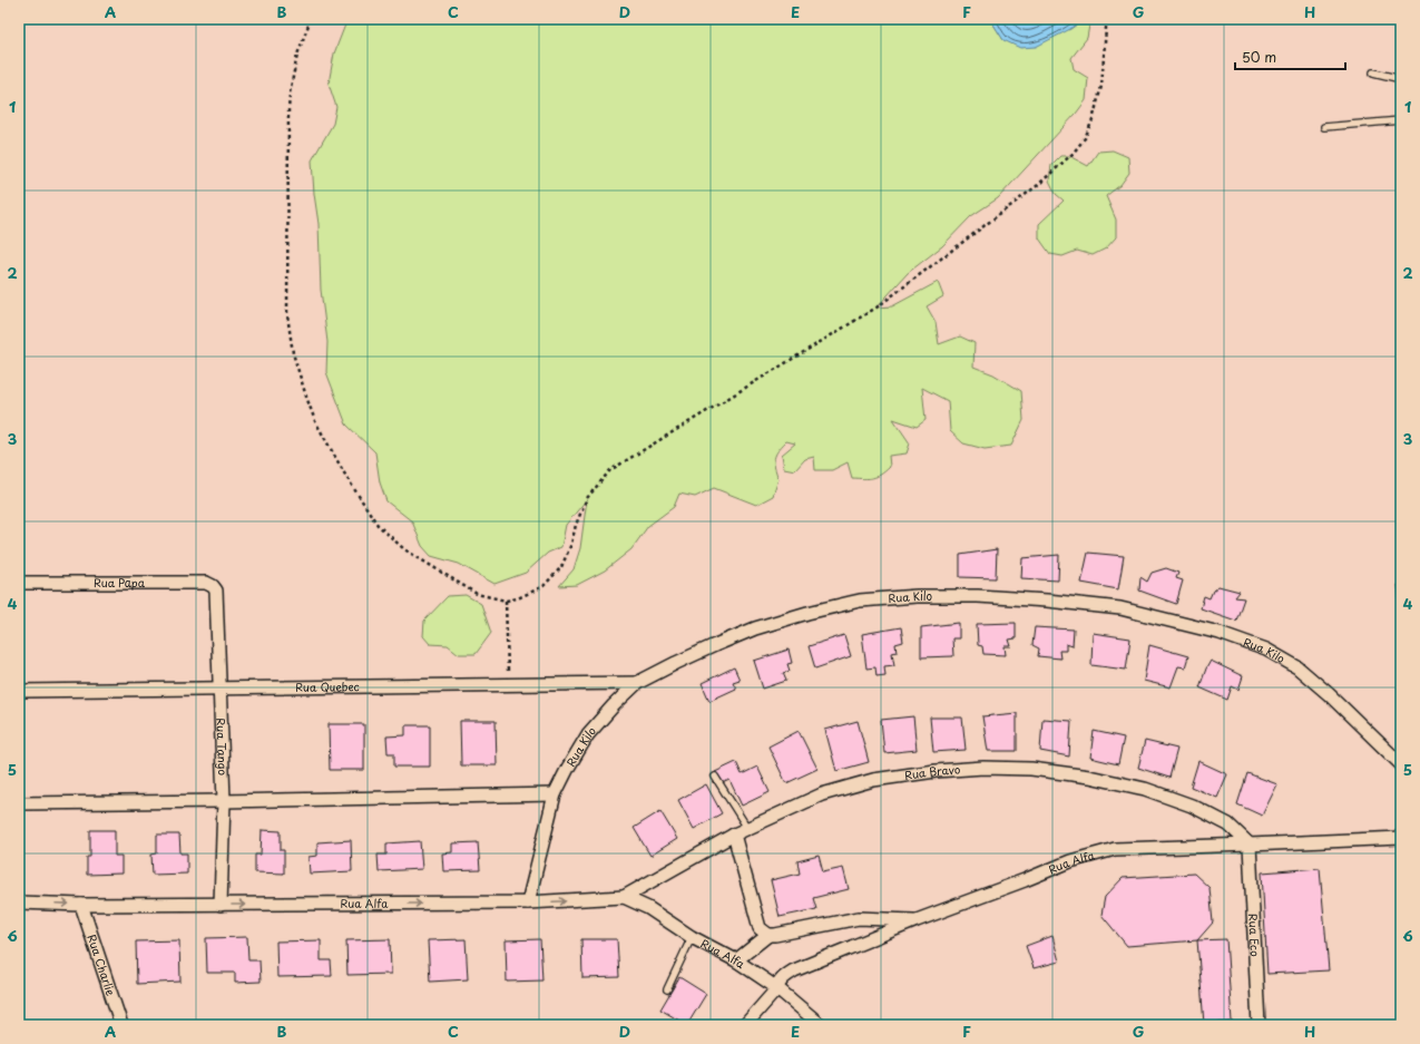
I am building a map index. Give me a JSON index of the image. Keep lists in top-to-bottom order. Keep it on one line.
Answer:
{"streets":{"street":["Rua Papa","Rua Kilo","Rua Quebec","Rua Tango","Rua Bravo","Rua Alfa","Rua Eco","Rua Charlie"]},"crossings":[["Rua Papa","Rua Tango"],["Rua Kilo","Rua Quebec"],["Rua Kilo","Rua Alfa"],["Rua Quebec","Rua Tango"],["Rua Tango","Rua Alfa"],["Rua Bravo","Rua Alfa"],["Rua Bravo","Rua Eco"],["Rua Alfa","Rua Eco"],["Rua Alfa","Rua Charlie"]],"scale_bar":"50 m","grid":{"columns":["A","B","C","D","E","F","G","H"],"rows":["1","2","3","4","5","6"]}}
